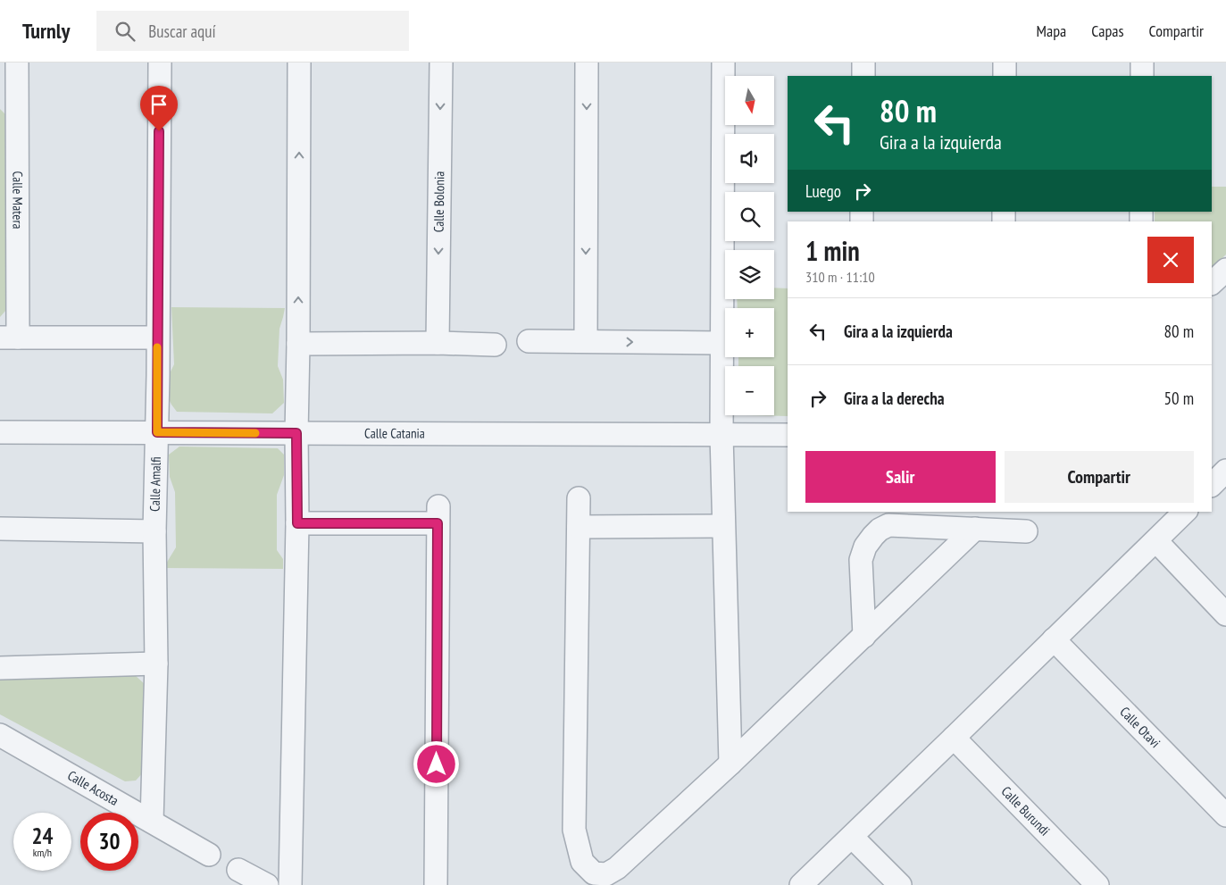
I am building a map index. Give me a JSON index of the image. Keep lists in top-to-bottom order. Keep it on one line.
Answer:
{"streets":{"street":["Calle Matera","Calle Bolonia","Calle Catania","Calle Amalfi","Calle Otavi","Calle Acosta","Calle Burundi"]},"crossings":[["Calle Catania","Calle Amalfi"],["Calle Amalfi","Calle Acosta"]],"north":"bottom","page":{"header":"Turnly","search":"Buscar aquí","nav":["Mapa","Capas","Compartir"],"map_buttons":["+","−"],"turn":["80 m","Gira a la izquierda"],"then":"Luego","heading":["1 min","310 m · 11:10"],"list":[{"name":"Gira a la izquierda","value":"80 m"},{"name":"Gira a la derecha","value":"50 m"}],"buttons":["Salir","Compartir"],"speed":"24 km/h","limit":"30"}}
